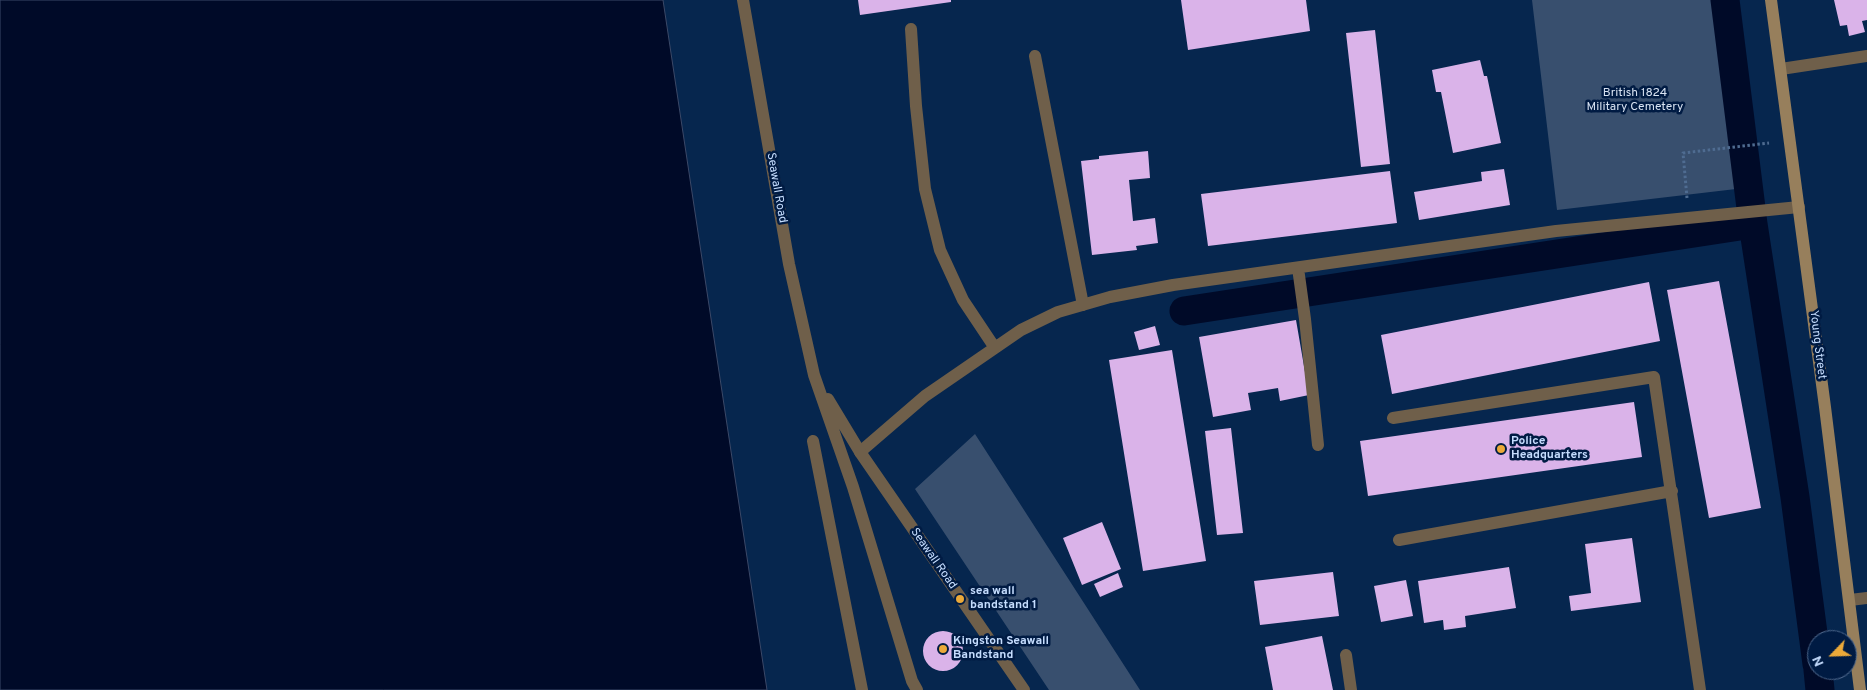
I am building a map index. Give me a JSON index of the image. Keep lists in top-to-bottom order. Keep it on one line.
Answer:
{"streets":{"main road":["Young Street"],"street":["Seawall Road"]},"parks":["British 1824 Military Cemetery"],"places":["Police Headquarters","sea wall bandstand 1","Kingston Seawall Bandstand"],"north":"bottom left"}
